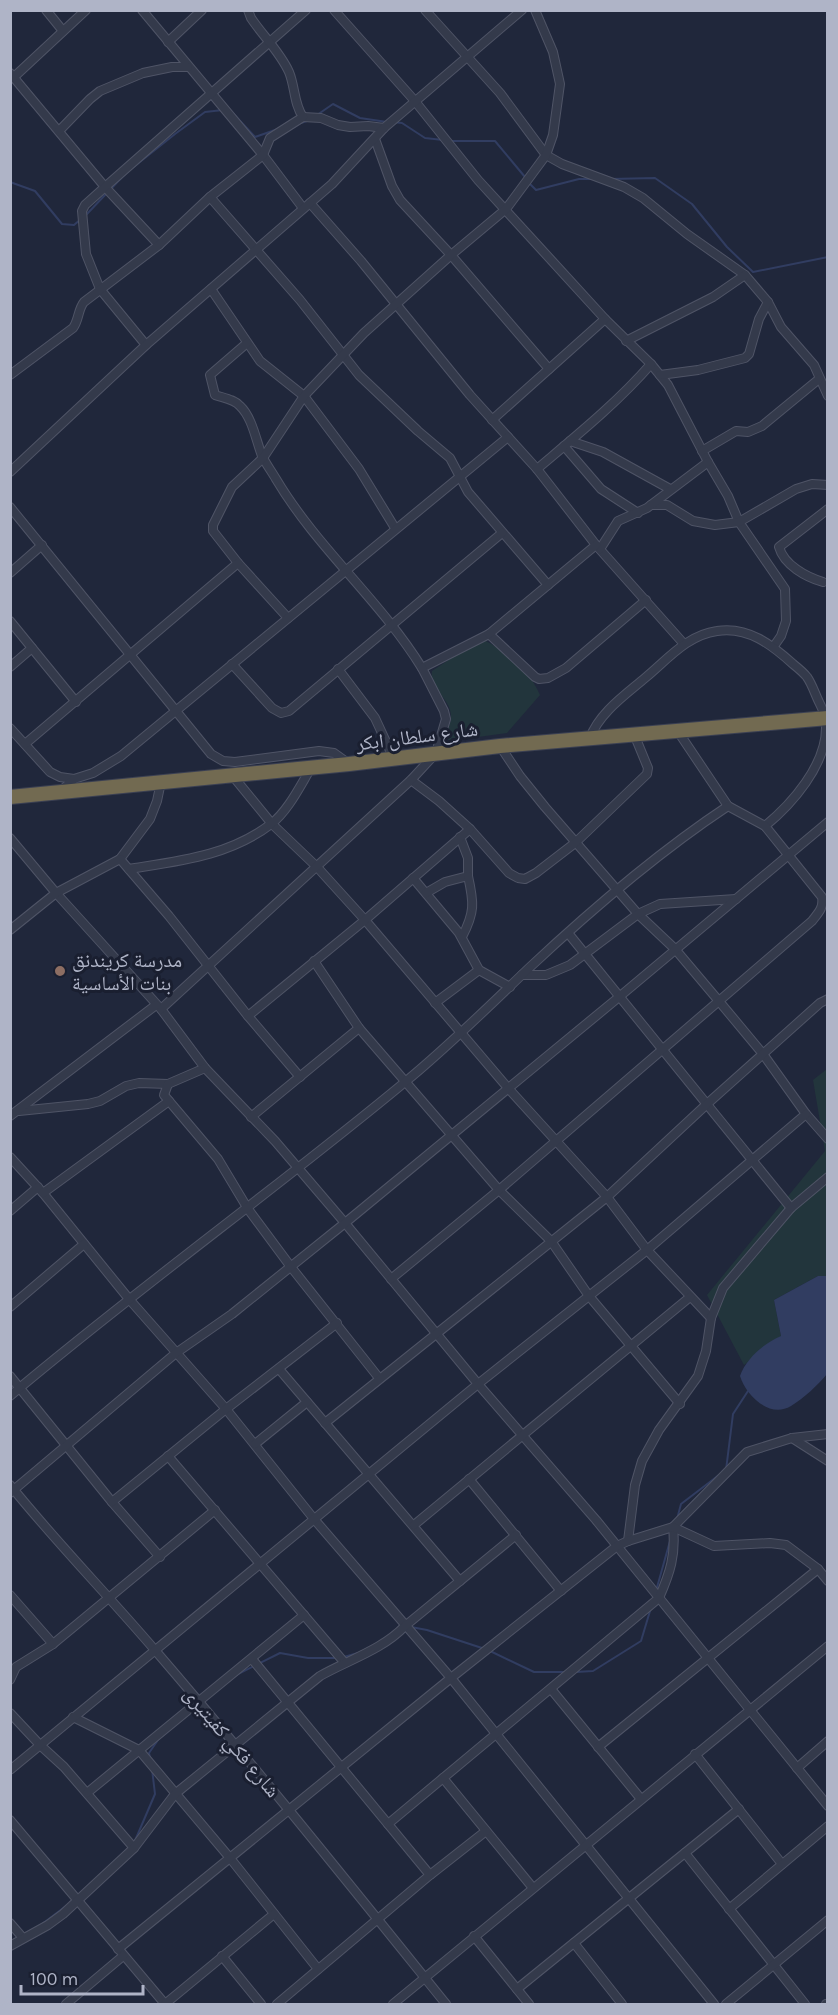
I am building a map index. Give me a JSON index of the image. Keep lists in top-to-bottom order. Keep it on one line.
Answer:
{"streets":{"highway":["شارع سلطان ابكر"],"street":["شارع فكي كفيتيرى"]},"places":["مدرسة كريندنق بنات الأساسية"],"scale_bar":"100 m"}
